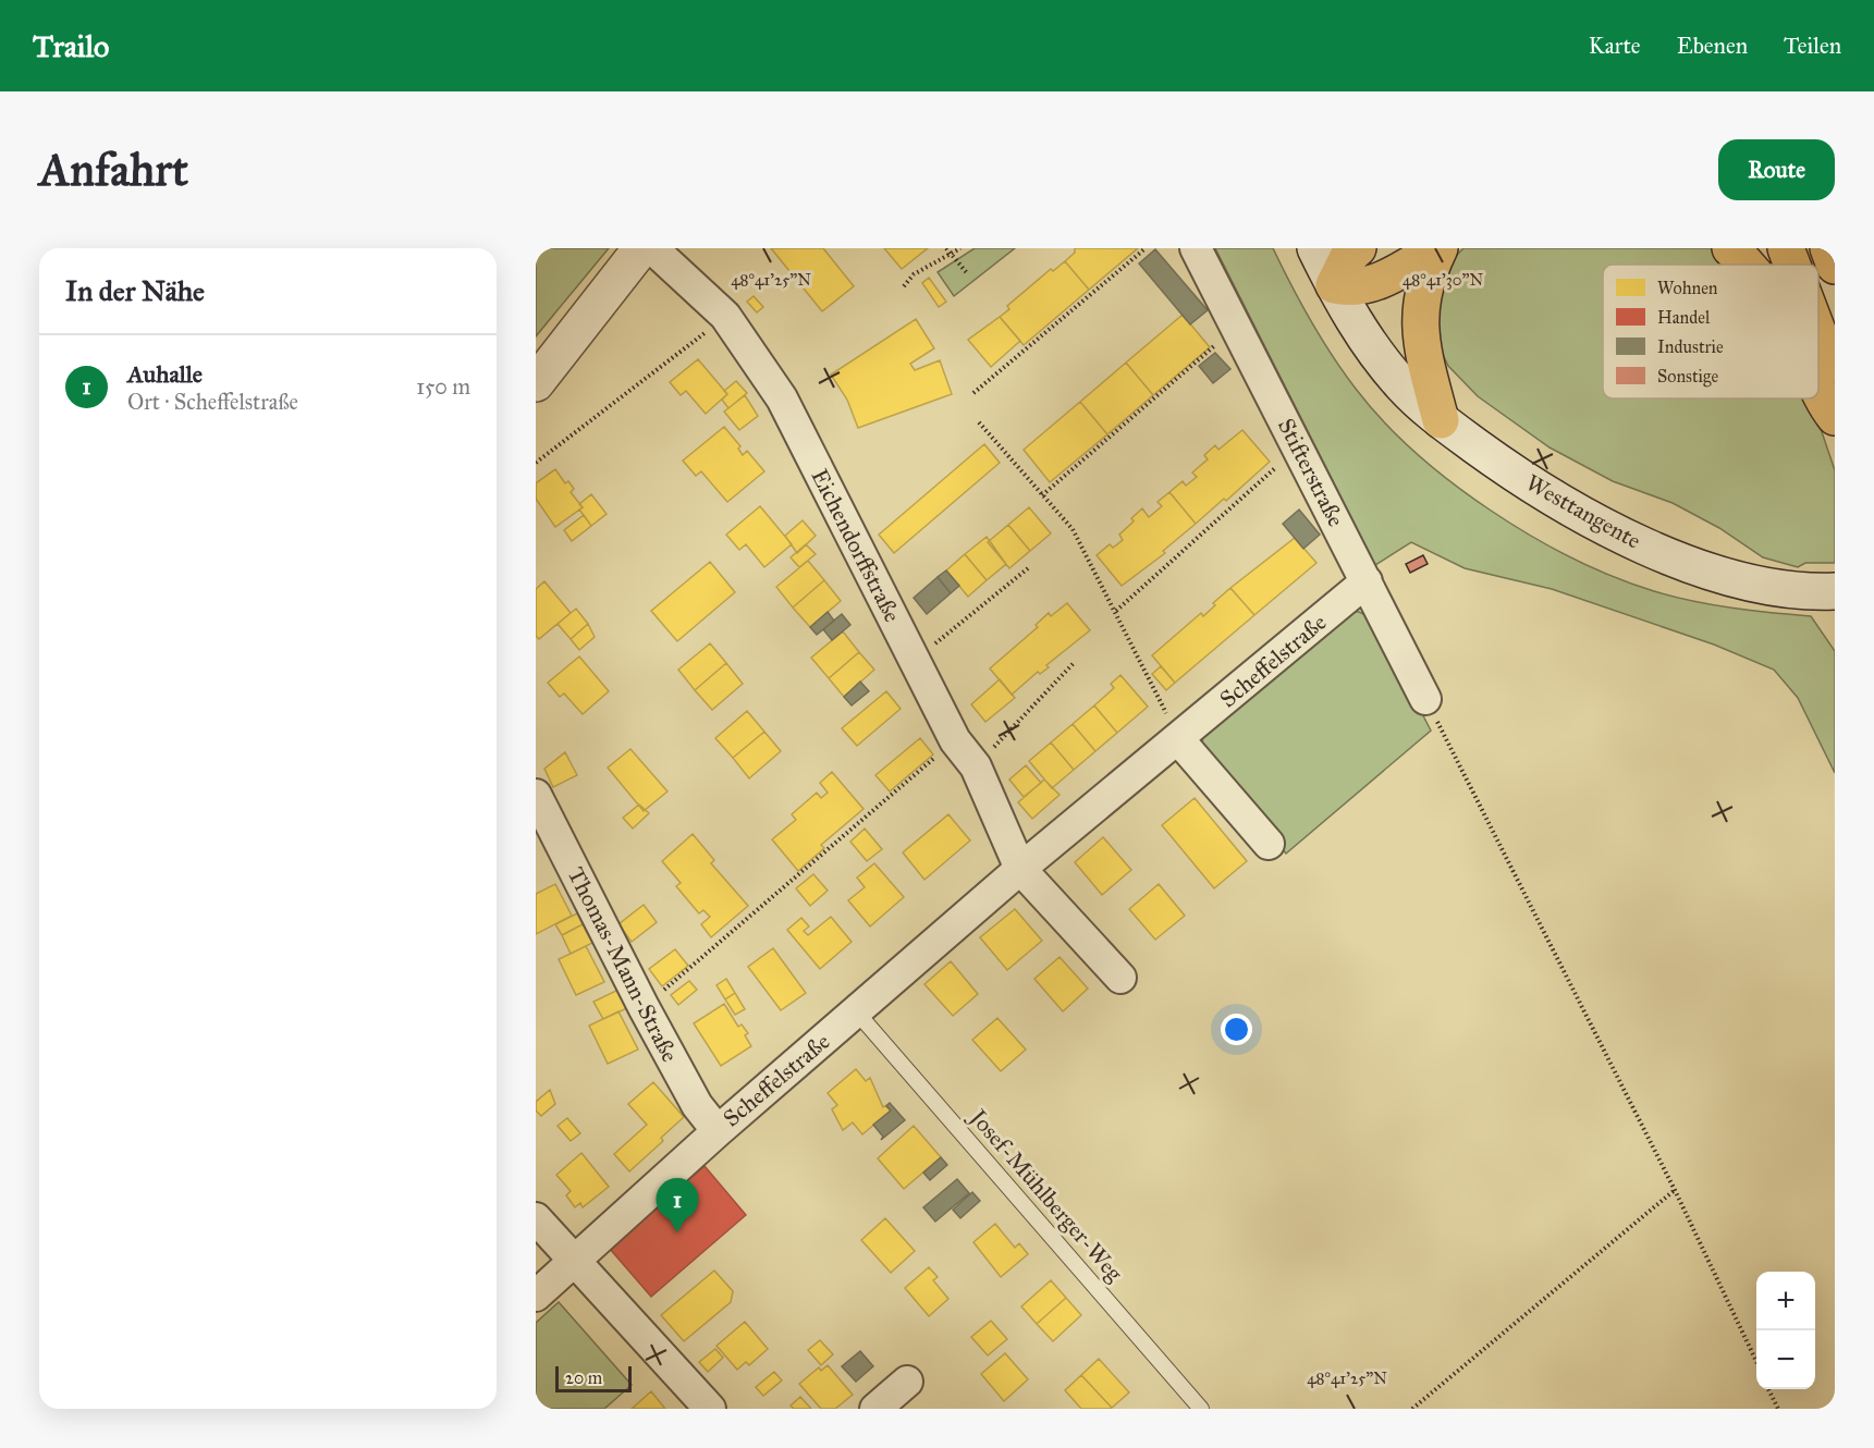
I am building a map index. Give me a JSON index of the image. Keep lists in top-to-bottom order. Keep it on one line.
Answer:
{"streets":{"main road":["Westtangente"],"street":["Stifterstraße","Eichendorffstraße","Scheffelstraße","Thomas-Mann-Straße"],"lane":["Josef-Mühlberger-Weg"]},"crossings":[["Stifterstraße","Scheffelstraße"],["Eichendorffstraße","Scheffelstraße"],["Scheffelstraße","Thomas-Mann-Straße"],["Scheffelstraße","Josef-Mühlberger-Weg"]],"legend":["Wohnen","Handel","Industrie","Sonstige"],"scale_bar":"20 m","page":{"header":"Trailo","nav":["Karte","Ebenen","Teilen"],"buttons":"Route","title":"Anfahrt","heading":"In der Nähe","list":[{"mark":"1","name":"Auhalle","note":"Ort · Scheffelstraße","value":"150 m"}],"pins":"1","map_buttons":["+","−"],"scale":"20 m"},"coordinates":["48°41'25\"N","48°41'30\"N"]}
